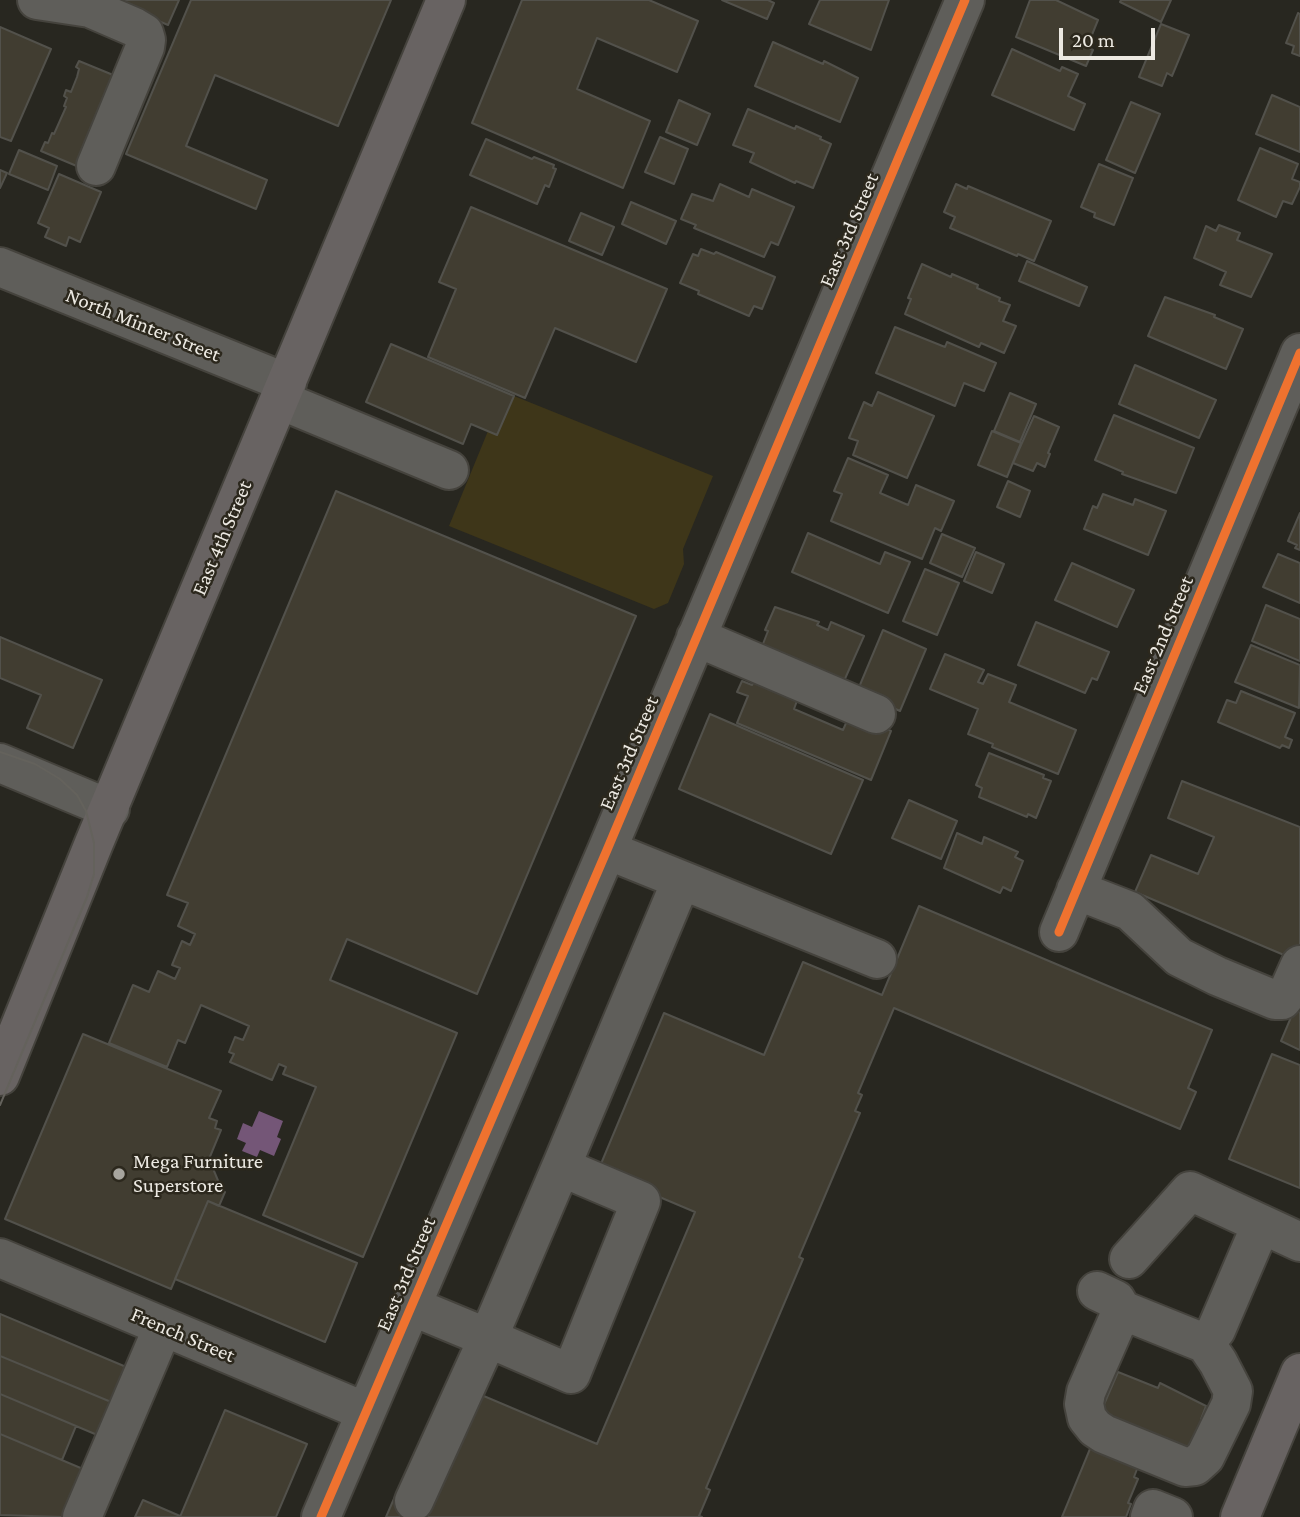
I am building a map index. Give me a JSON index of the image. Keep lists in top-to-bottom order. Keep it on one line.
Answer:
{"streets":{"main road":["East 4th Street"],"street":["East 3rd Street","North Minter Street","East 2nd Street","French Street"]},"crossings":[["East 3rd Street","French Street"],["North Minter Street","East 4th Street"]],"places":["Mega Furniture Superstore"],"scale_bar":"20 m"}
